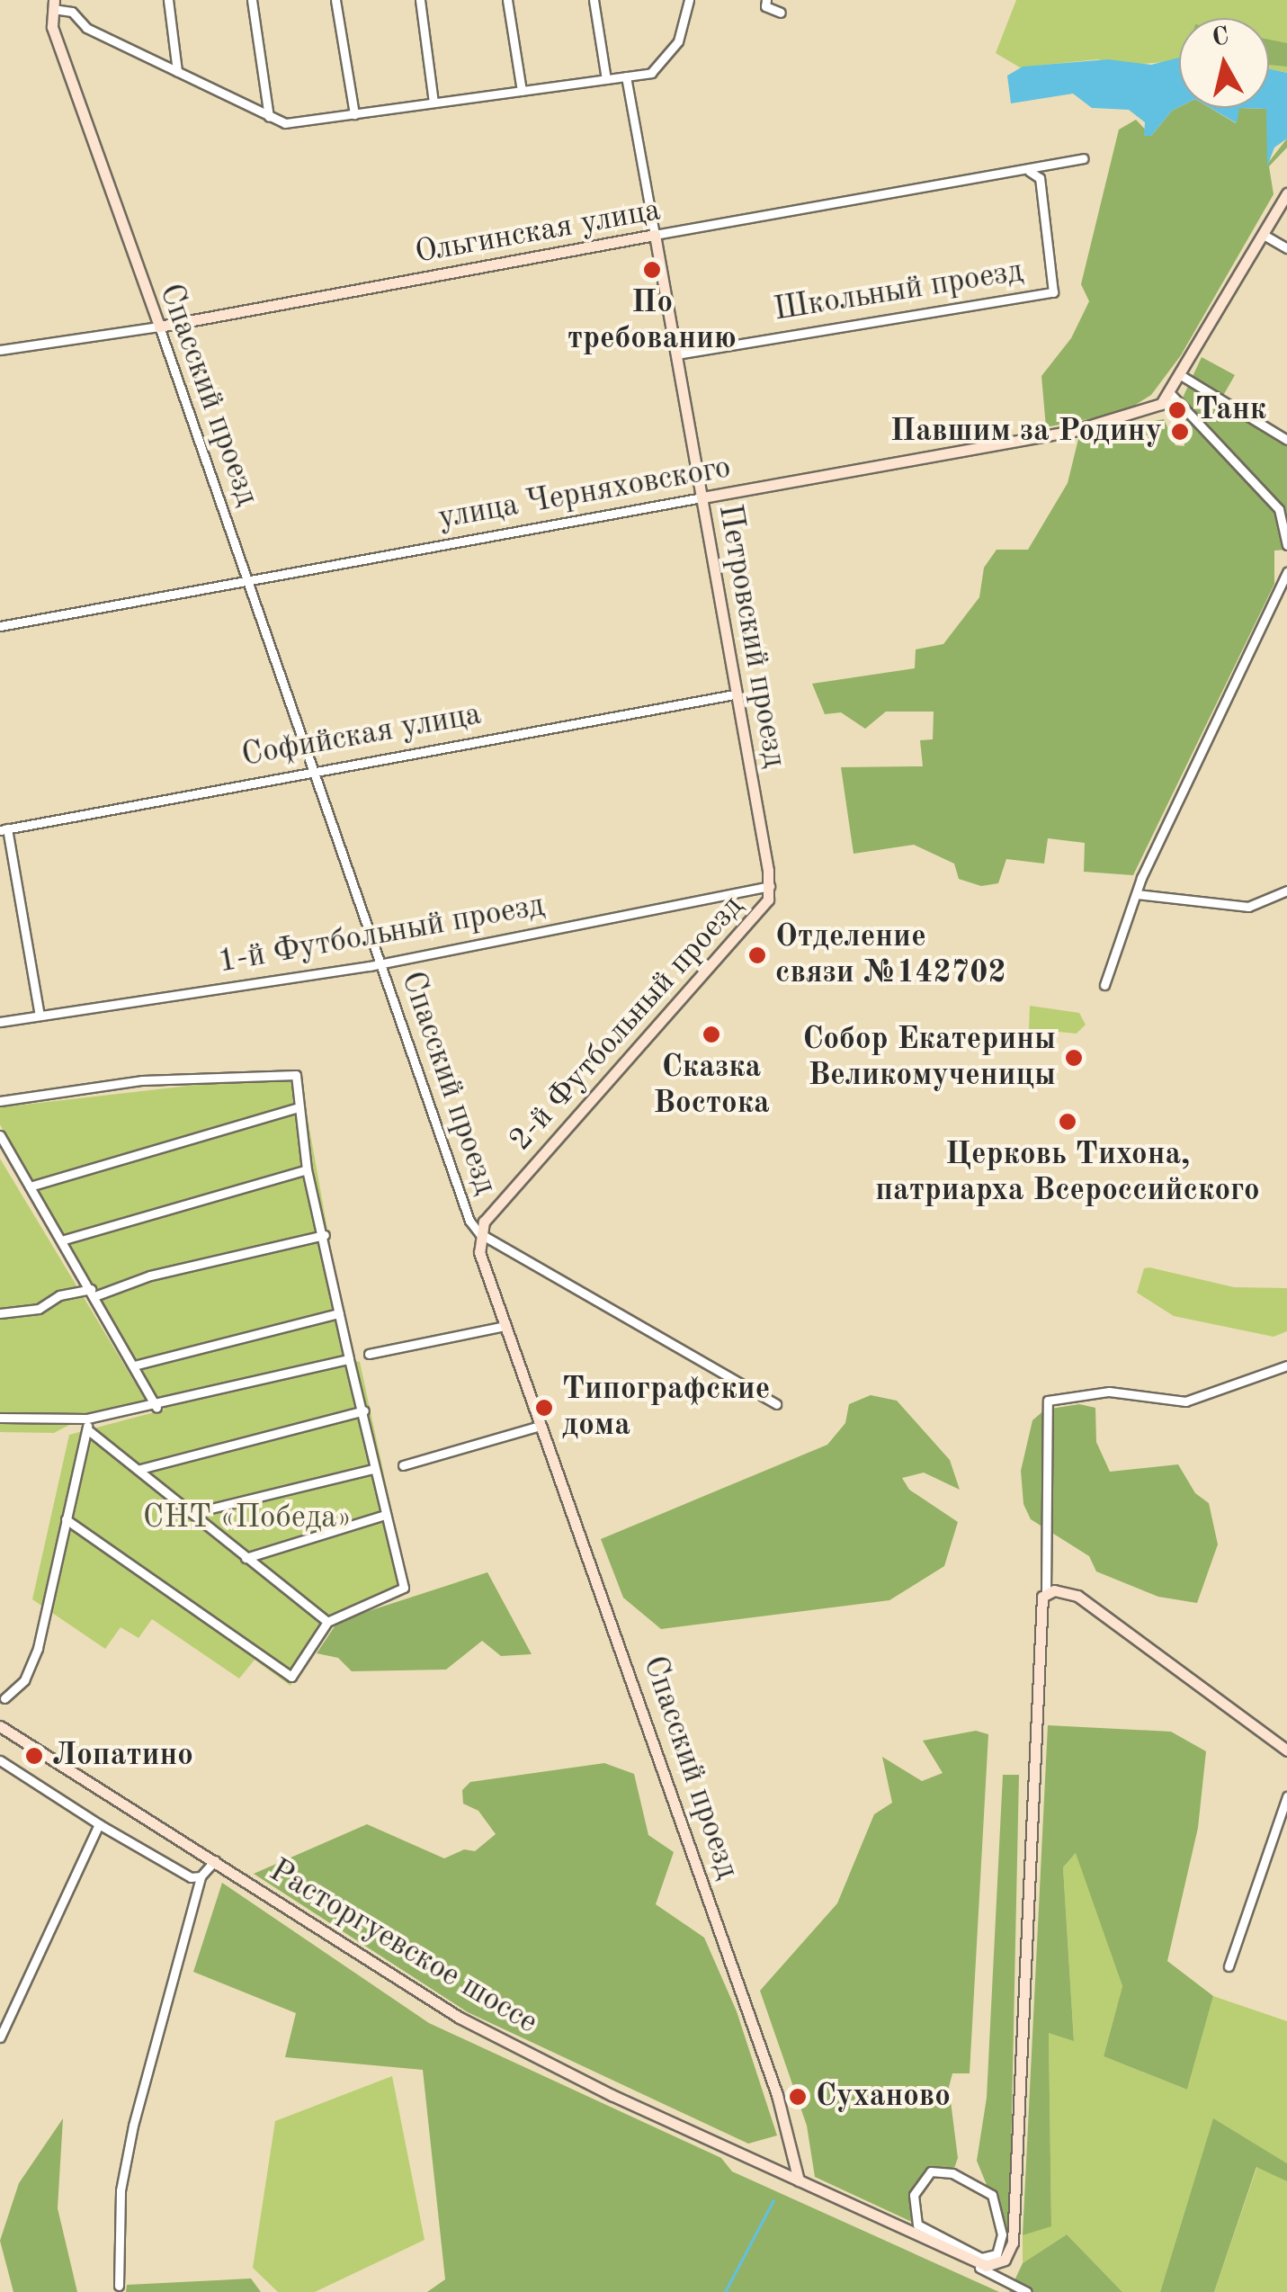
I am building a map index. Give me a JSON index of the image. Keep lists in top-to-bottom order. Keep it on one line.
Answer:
{"streets":{"street":["Ольгинская улица","Школьный проезд","Спасский проезд","улица Черняховского","Петровский проезд","Софийская улица","1-й Футбольный проезд","2-й Футбольный проезд","Расторгуевское шоссе"]},"crossings":[["Ольгинская улица","Школьный проезд"],["Ольгинская улица","Спасский проезд"],["Ольгинская улица","Петровский проезд"],["Школьный проезд","Петровский проезд"],["Спасский проезд","улица Черняховского"],["Спасский проезд","Софийская улица"],["Спасский проезд","1-й Футбольный проезд"],["Спасский проезд","2-й Футбольный проезд"],["Спасский проезд","Расторгуевское шоссе"],["улица Черняховского","Петровский проезд"],["Петровский проезд","Софийская улица"],["Петровский проезд","1-й Футбольный проезд"],["Петровский проезд","2-й Футбольный проезд"],["1-й Футбольный проезд","2-й Футбольный проезд"]],"parks":["СНТ «Победа»"],"places":["По требованию","Танк","Павшим за Родину","Отделение связи №142702","Сказка Востока","Собор Екатерины Великомученицы","Церковь Тихона, патриарха Всероссийского","Типографские дома","Лопатино","Суханово"],"north":"top"}
